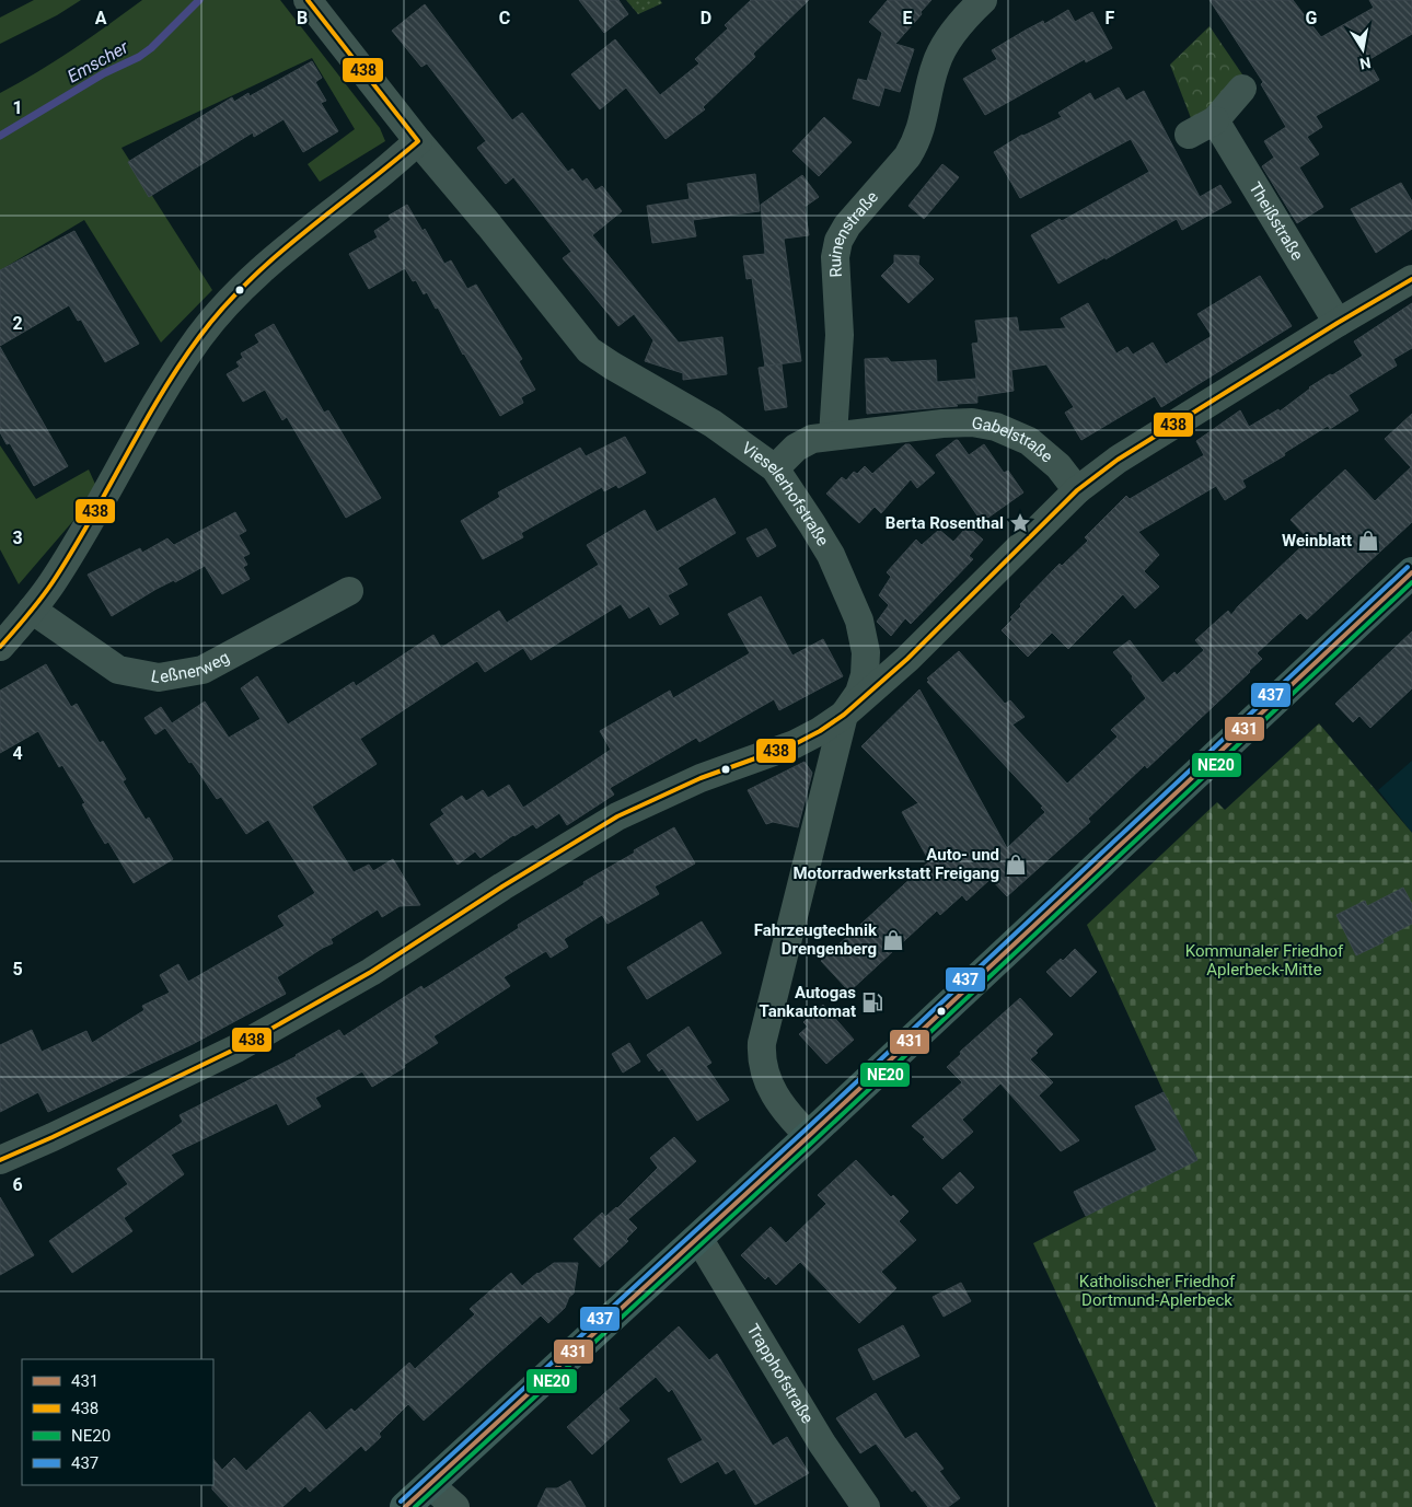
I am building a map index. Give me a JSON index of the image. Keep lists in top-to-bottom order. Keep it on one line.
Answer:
{"streets":{"street":["Theißstraße","Ruinenstraße","Gabelstraße","Vieselerhofstraße","Leßnerweg","Trapphofstraße"]},"crossings":[["Ruinenstraße","Gabelstraße"]],"water":["Emscher"],"parks":["Kommunaler Friedhof Aplerbeck-Mitte","Katholischer Friedhof Dortmund-Aplerbeck"],"places":{"place":["Berta Rosenthal"],"shop":["Weinblatt","Auto- und Motorradwerkstatt Freigang","Fahrzeugtechnik Drengenberg"],"fuel station":["Autogas Tankautomat"]},"lines":["transit line 438","transit line 437","transit line 431","transit line NE20"],"legend":["431","438","NE20","437"],"north":"bottom","grid":{"columns":["A","B","C","D","E","F","G"],"rows":["1","2","3","4","5","6"]}}
